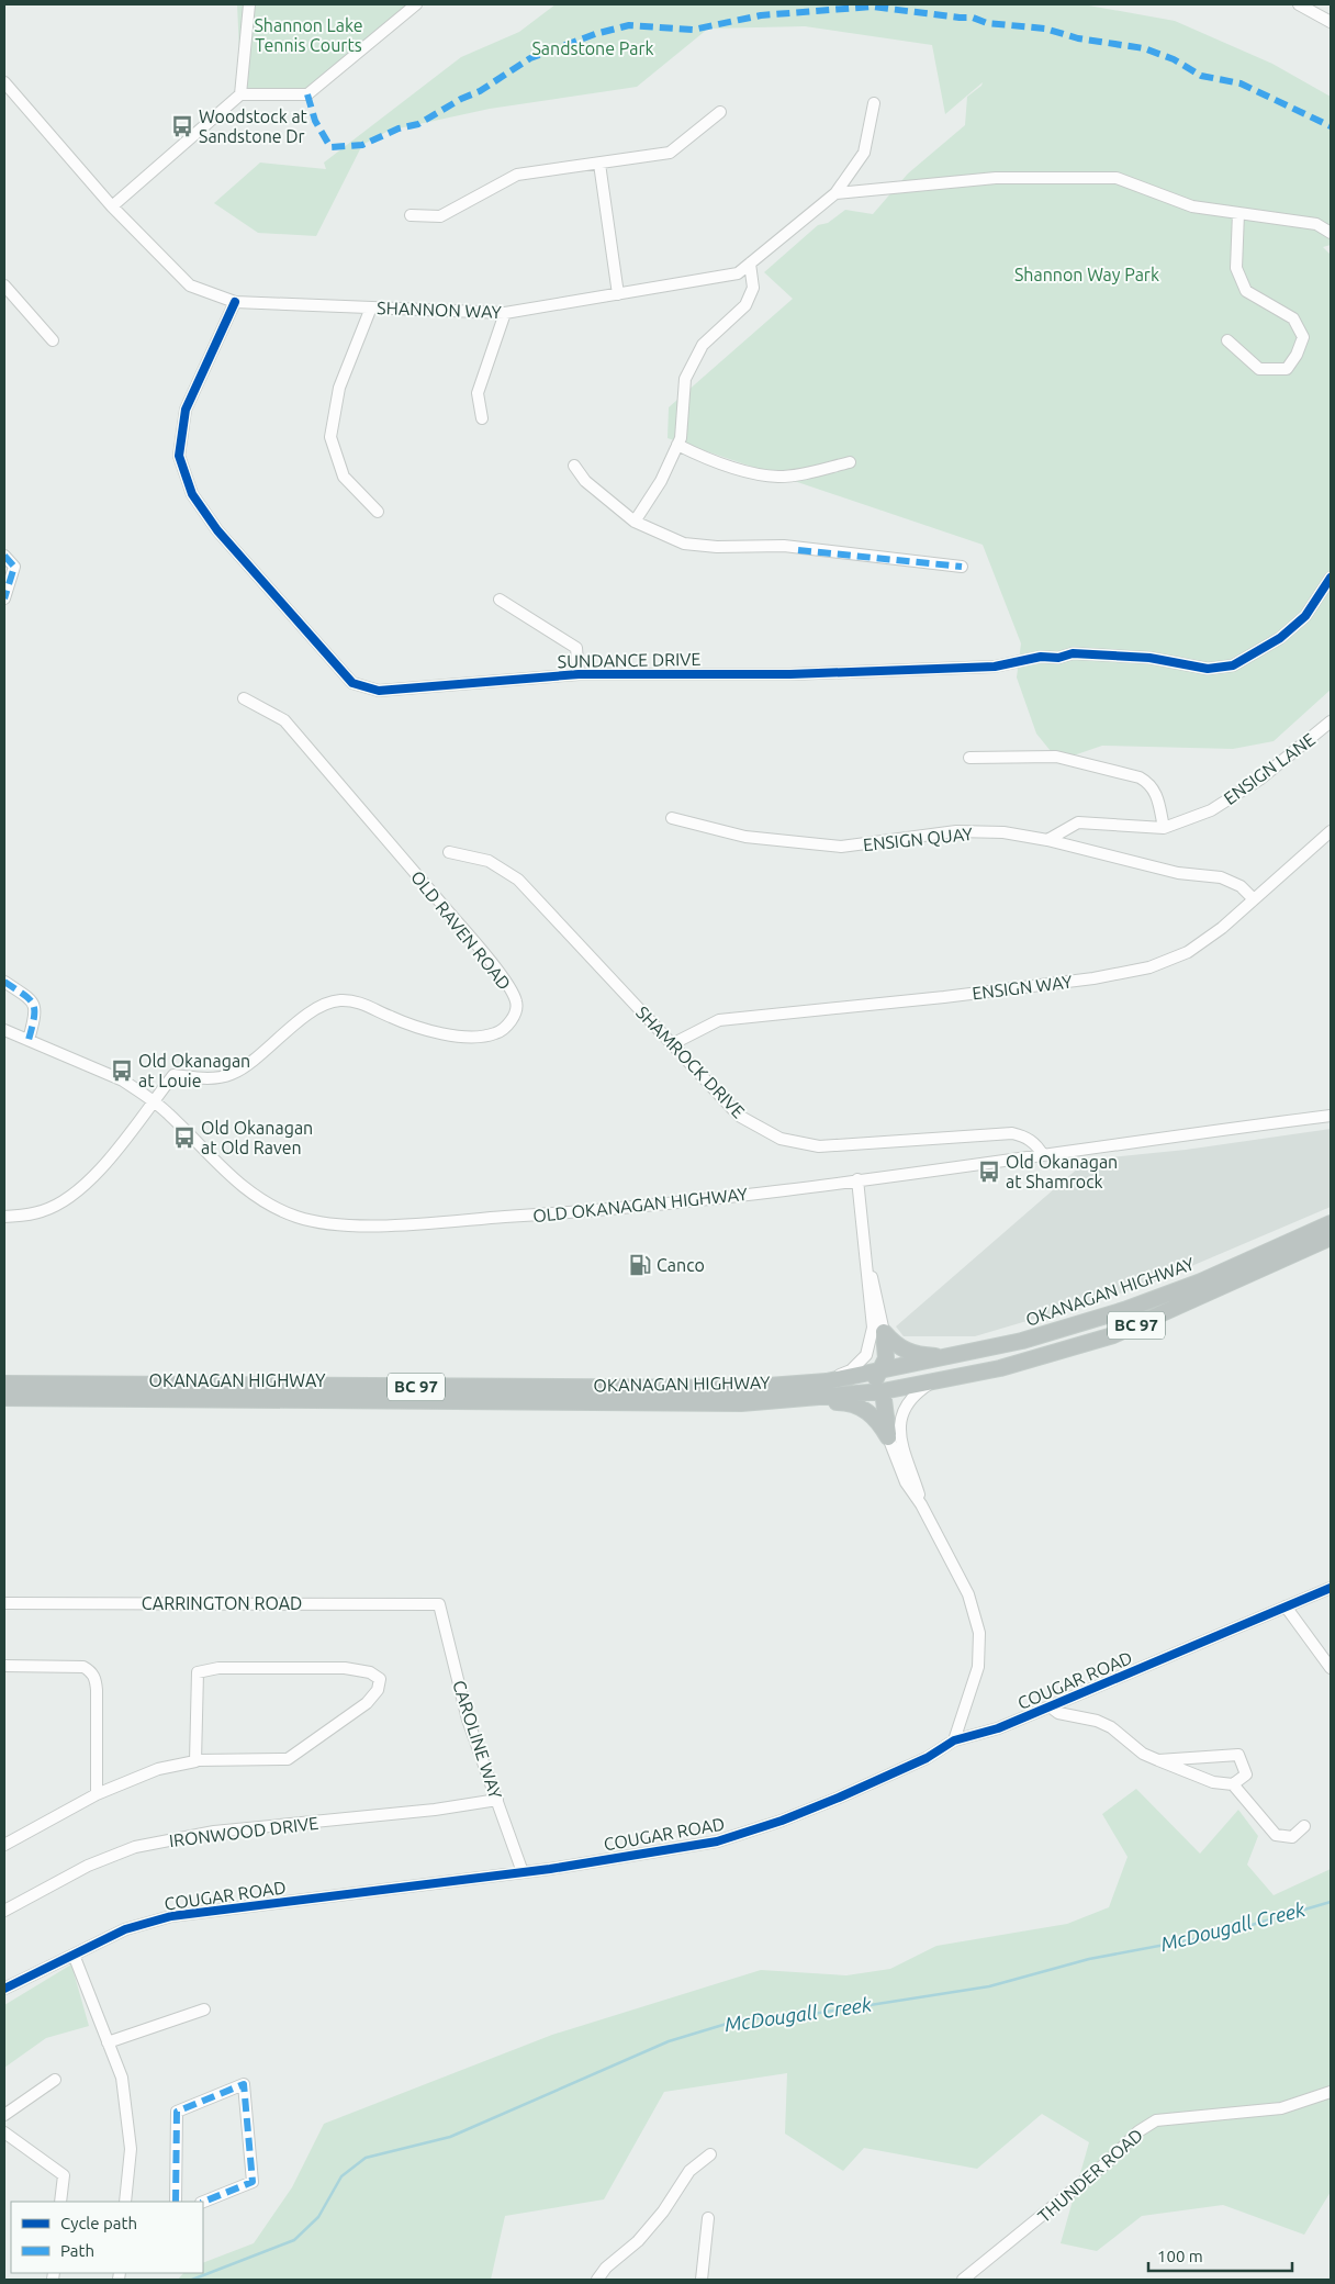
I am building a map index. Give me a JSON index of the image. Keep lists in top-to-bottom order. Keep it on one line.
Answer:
{"streets":{"highway":["OKANAGAN HIGHWAY","BC 97"],"street":["SHANNON WAY","SUNDANCE DRIVE","ENSIGN LANE","ENSIGN QUAY","OLD RAVEN ROAD","ENSIGN WAY","SHAMROCK DRIVE","OLD OKANAGAN HIGHWAY","CARRINGTON ROAD","COUGAR ROAD","CAROLINE WAY","IRONWOOD DRIVE","THUNDER ROAD"]},"crossings":[["SHANNON WAY","SUNDANCE DRIVE"],["ENSIGN LANE","ENSIGN QUAY"],["ENSIGN QUAY","ENSIGN WAY"],["OLD RAVEN ROAD","OLD OKANAGAN HIGHWAY"],["ENSIGN WAY","SHAMROCK DRIVE"],["SHAMROCK DRIVE","OLD OKANAGAN HIGHWAY"],["CARRINGTON ROAD","CAROLINE WAY"],["COUGAR ROAD","CAROLINE WAY"],["CAROLINE WAY","IRONWOOD DRIVE"]],"water":["McDougall Creek"],"parks":["Shannon Lake Tennis Courts","Sandstone Park","Shannon Way Park"],"places":{"bus stop":["Woodstock at Sandstone Dr","Old Okanagan at Louie","Old Okanagan at Old Raven","Old Okanagan at Shamrock"],"fuel station":["Canco"]},"legend":["Cycle path","Path"],"scale_bar":"100 m"}
